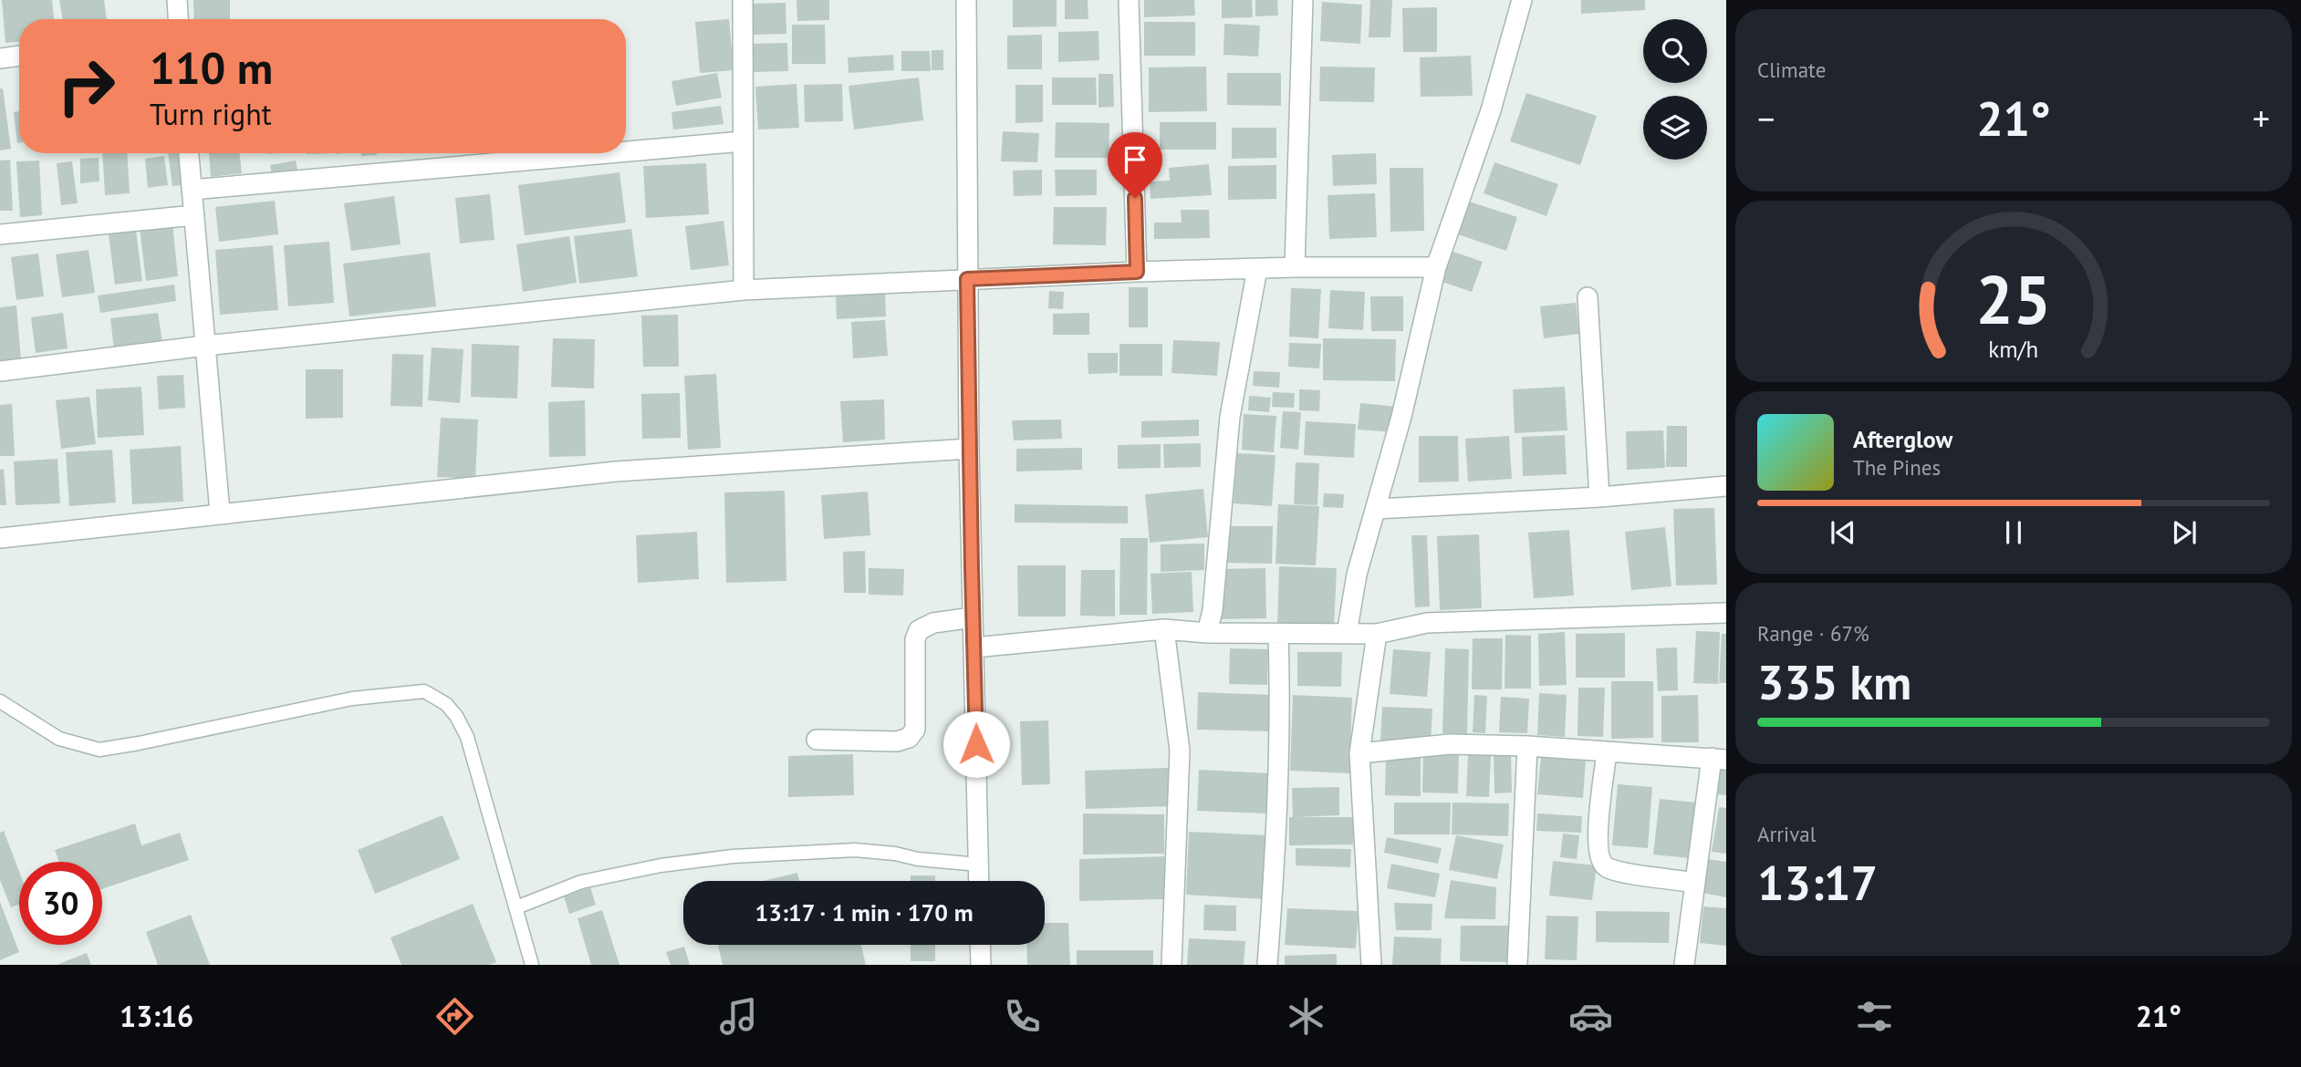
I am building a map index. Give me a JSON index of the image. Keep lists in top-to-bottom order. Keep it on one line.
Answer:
{"page":{"tile":["Climate",["Range · 67%","335 km"],["Arrival","13:17"]],"turn":["110 m","Turn right"],"heat":["−","21°","+"],"song":["Afterglow","The Pines"],"limit":"30","trip":"13:17 · 1 min · 170 m","tabs":["13:16","21°"],"gauge":["25","km/h"]}}
